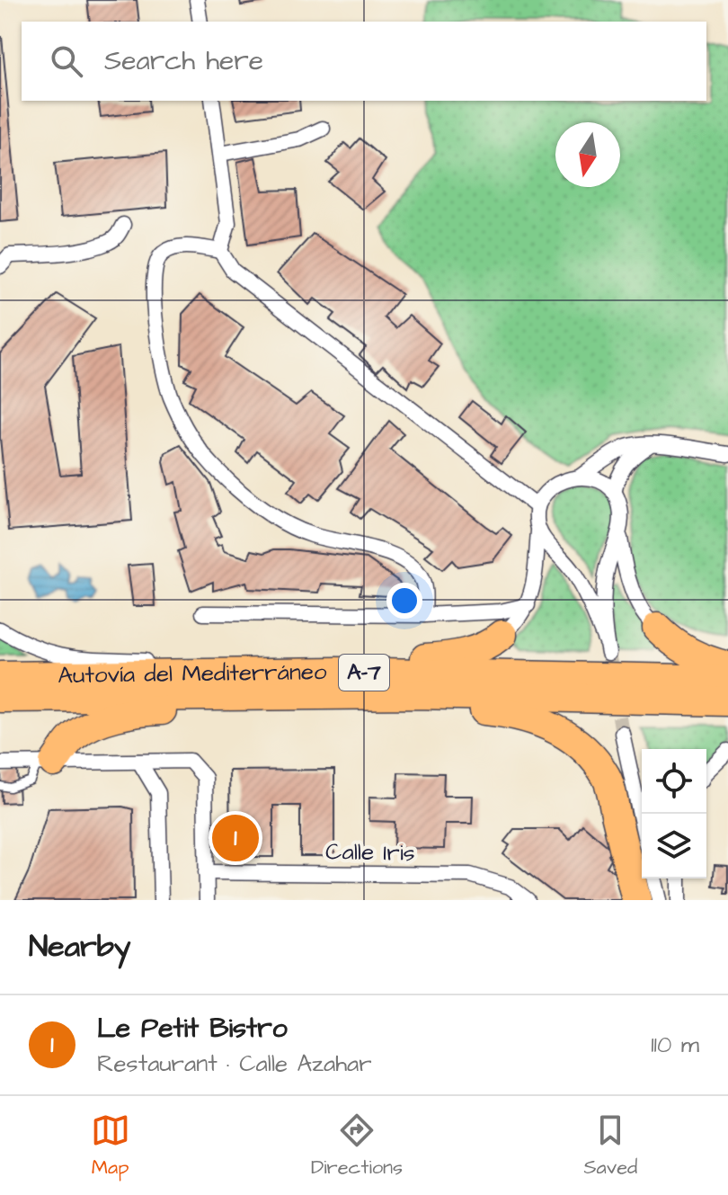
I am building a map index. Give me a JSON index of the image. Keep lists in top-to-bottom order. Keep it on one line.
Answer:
{"streets":{"highway":["A-7","Autovía del Mediterráneo"],"street":["Calle Iris"]},"north":"bottom","page":{"search":"Search here","pins":"1","heading":"Nearby","list":[{"mark":"1","name":"Le Petit Bistro","note":"Restaurant · Calle Azahar","value":"110 m"}],"nav":["Map","Directions","Saved"]}}
